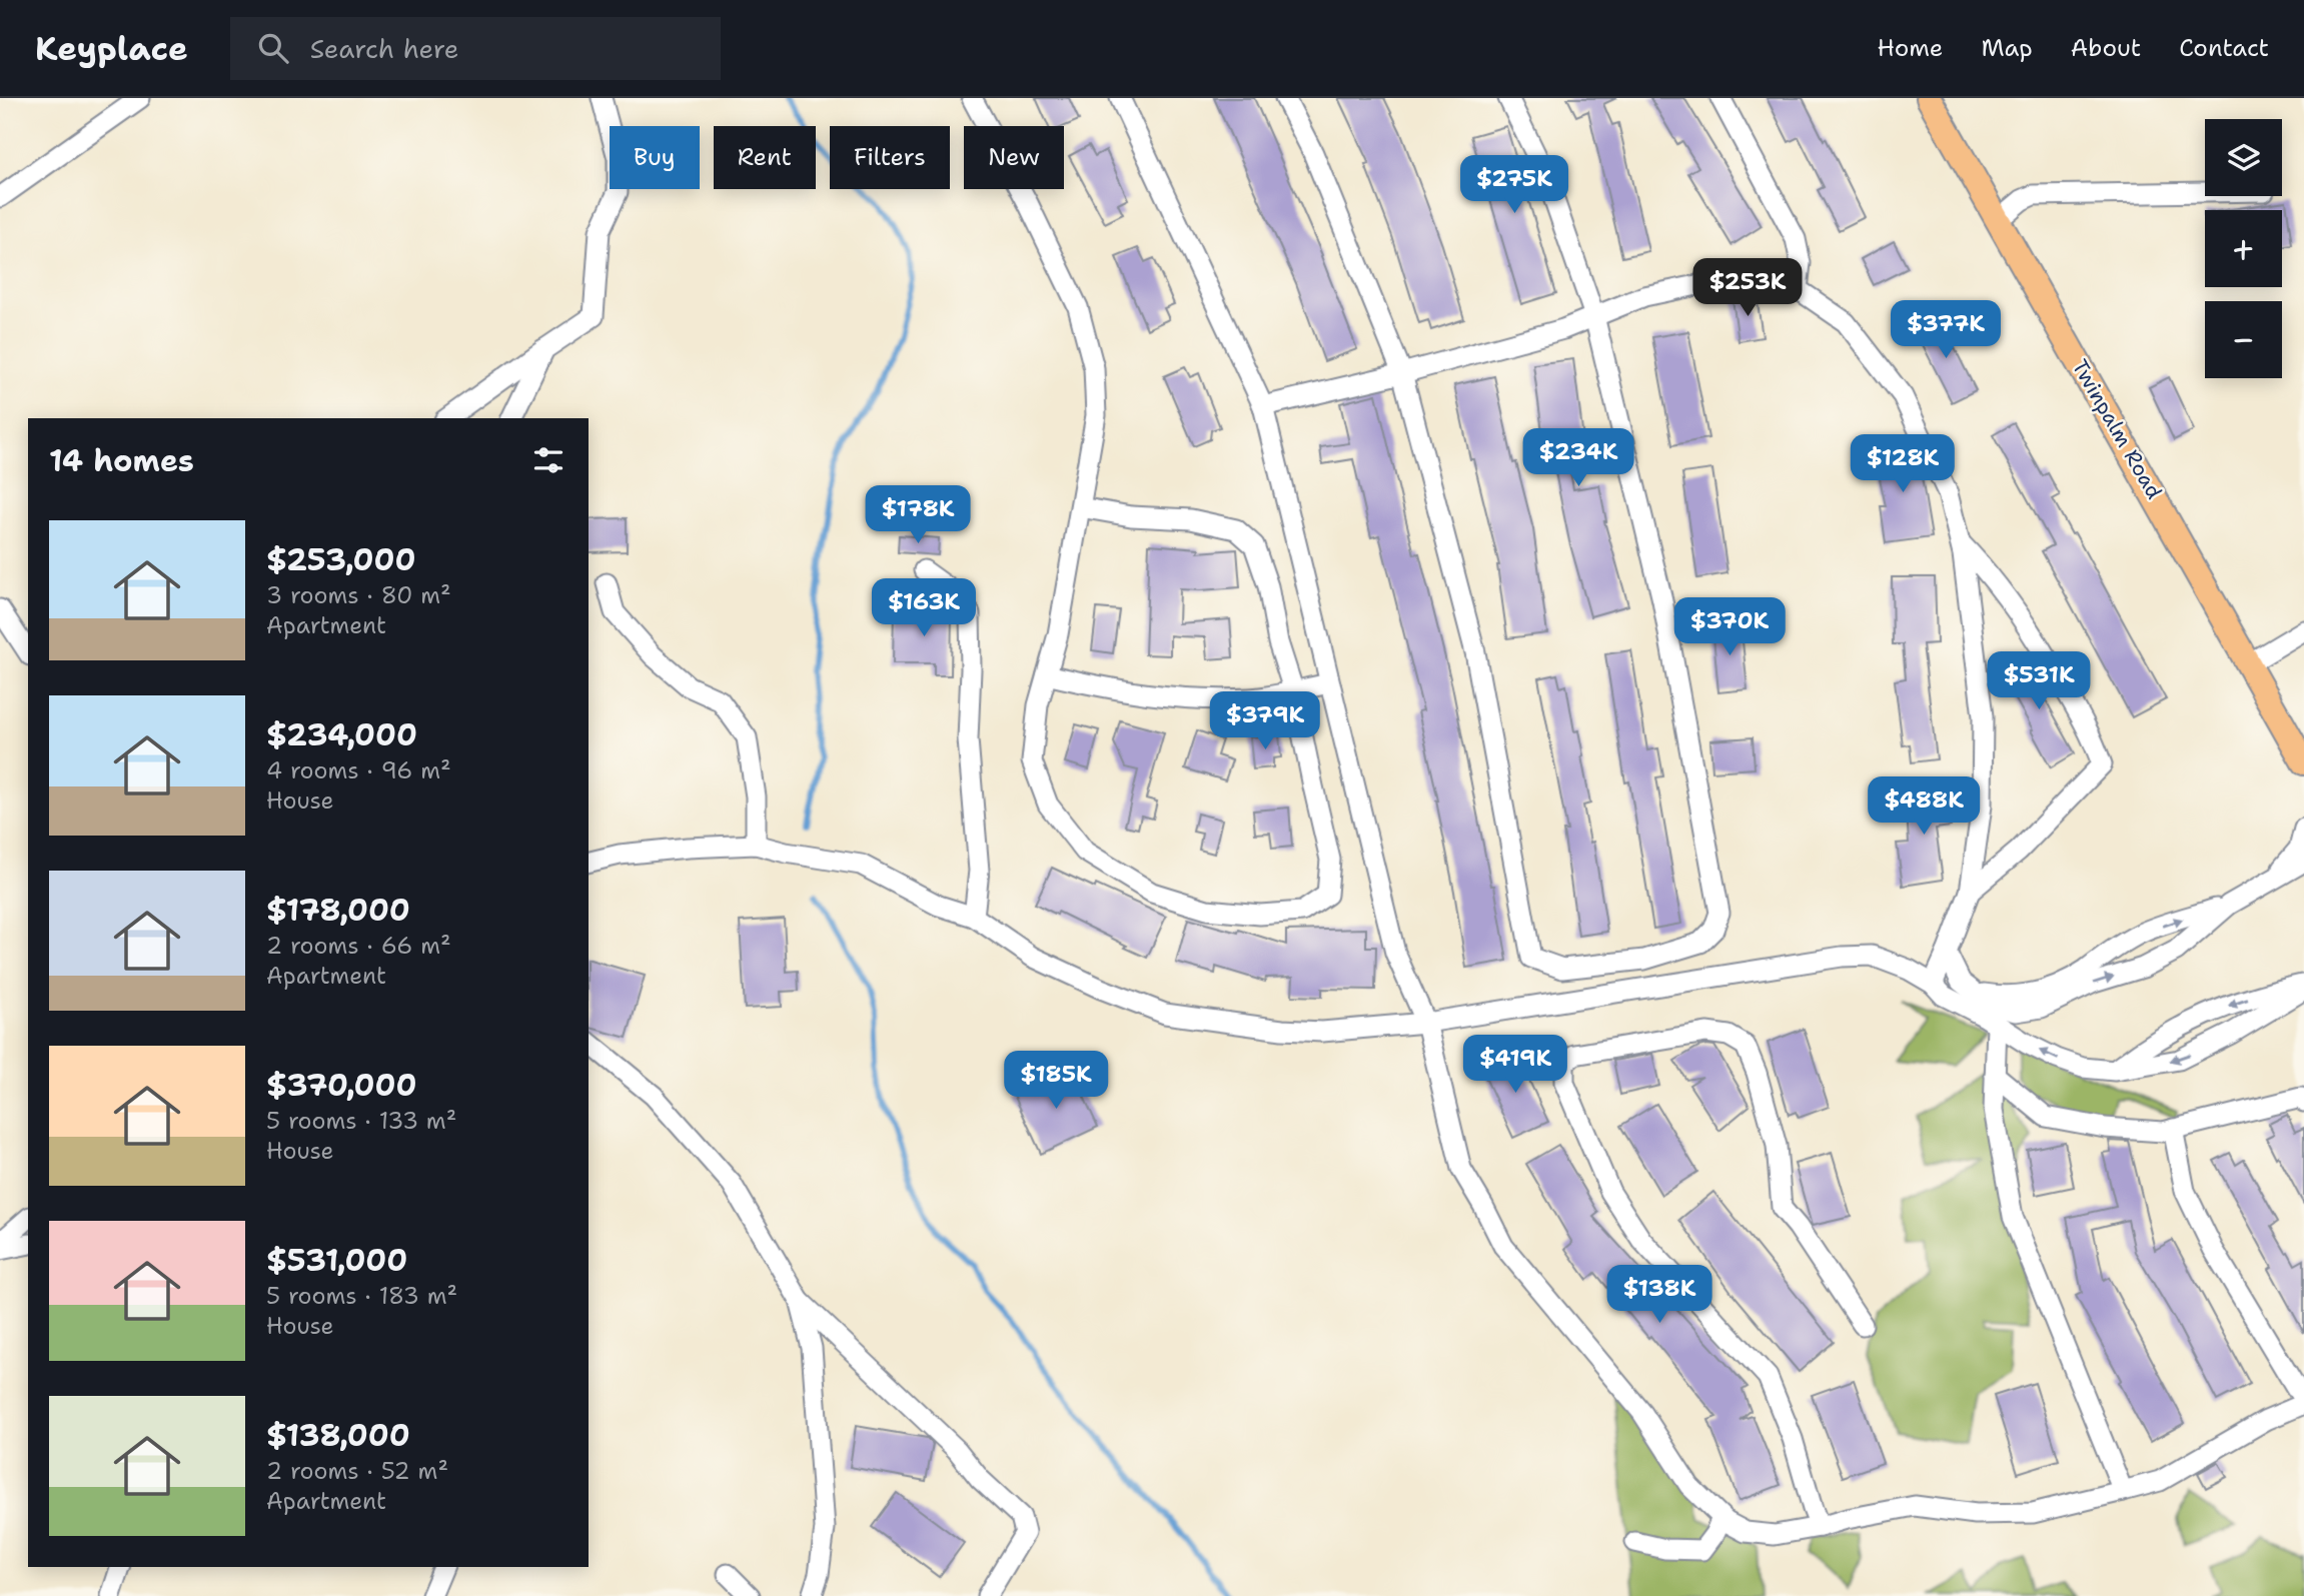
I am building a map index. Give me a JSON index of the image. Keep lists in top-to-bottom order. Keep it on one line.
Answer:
{"streets":{"main road":["Twinpalm Road"]},"page":{"header":"Keyplace","search":"Search here","nav":["Home","Map","About","Contact"],"map_buttons":["+","−"],"chip":["Buy","Rent","Filters","New"],"price":["$275K","$253K","$377K","$234K","$128K","$178K","$163K","$370K","$531K","$379K","$488K","$419K","$185K","$138K"],"heading":"14 homes","list":[{"name":"$253,000","note":"3 rooms · 80 m² · Apartment"},{"name":"$234,000","note":"4 rooms · 96 m² · House"},{"name":"$178,000","note":"2 rooms · 66 m² · Apartment"},{"name":"$370,000","note":"5 rooms · 133 m² · House"},{"name":"$531,000","note":"5 rooms · 183 m² · House"},{"name":"$138,000","note":"2 rooms · 52 m² · Apartment"}]}}
